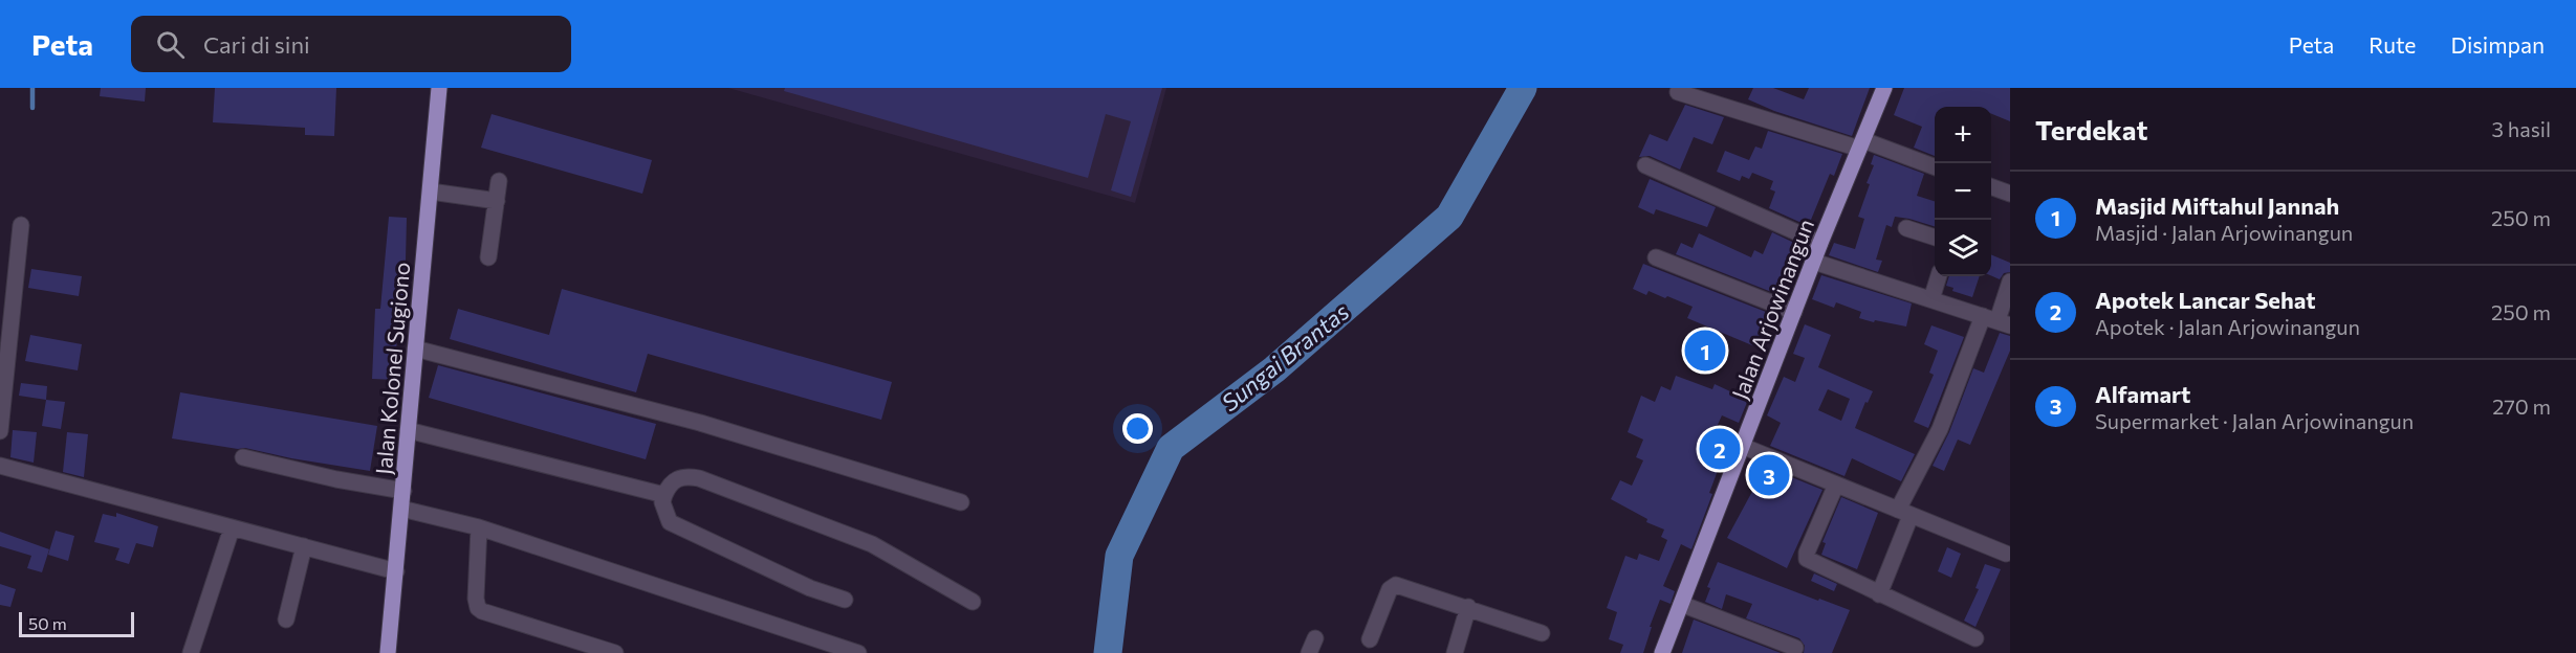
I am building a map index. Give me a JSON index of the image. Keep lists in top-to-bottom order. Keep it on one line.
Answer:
{"streets":{"main road":["Jalan Arjowinangun","Jalan Kolonel Sugiono"]},"water":["Sungai Brantas"],"scale_bar":"50 m","page":{"header":"Peta","search":"Cari di sini","nav":["Peta","Rute","Disimpan"],"heading":["Terdekat","3 hasil"],"map_buttons":["+","−"],"list":[{"mark":"1","name":"Masjid Miftahul Jannah","note":"Masjid · Jalan Arjowinangun","value":"250 m"},{"mark":"2","name":"Apotek Lancar Sehat","note":"Apotek · Jalan Arjowinangun","value":"250 m"},{"mark":"3","name":"Alfamart","note":"Supermarket · Jalan Arjowinangun","value":"270 m"}],"pins":["1","2","3"],"scale":"50 m"}}
